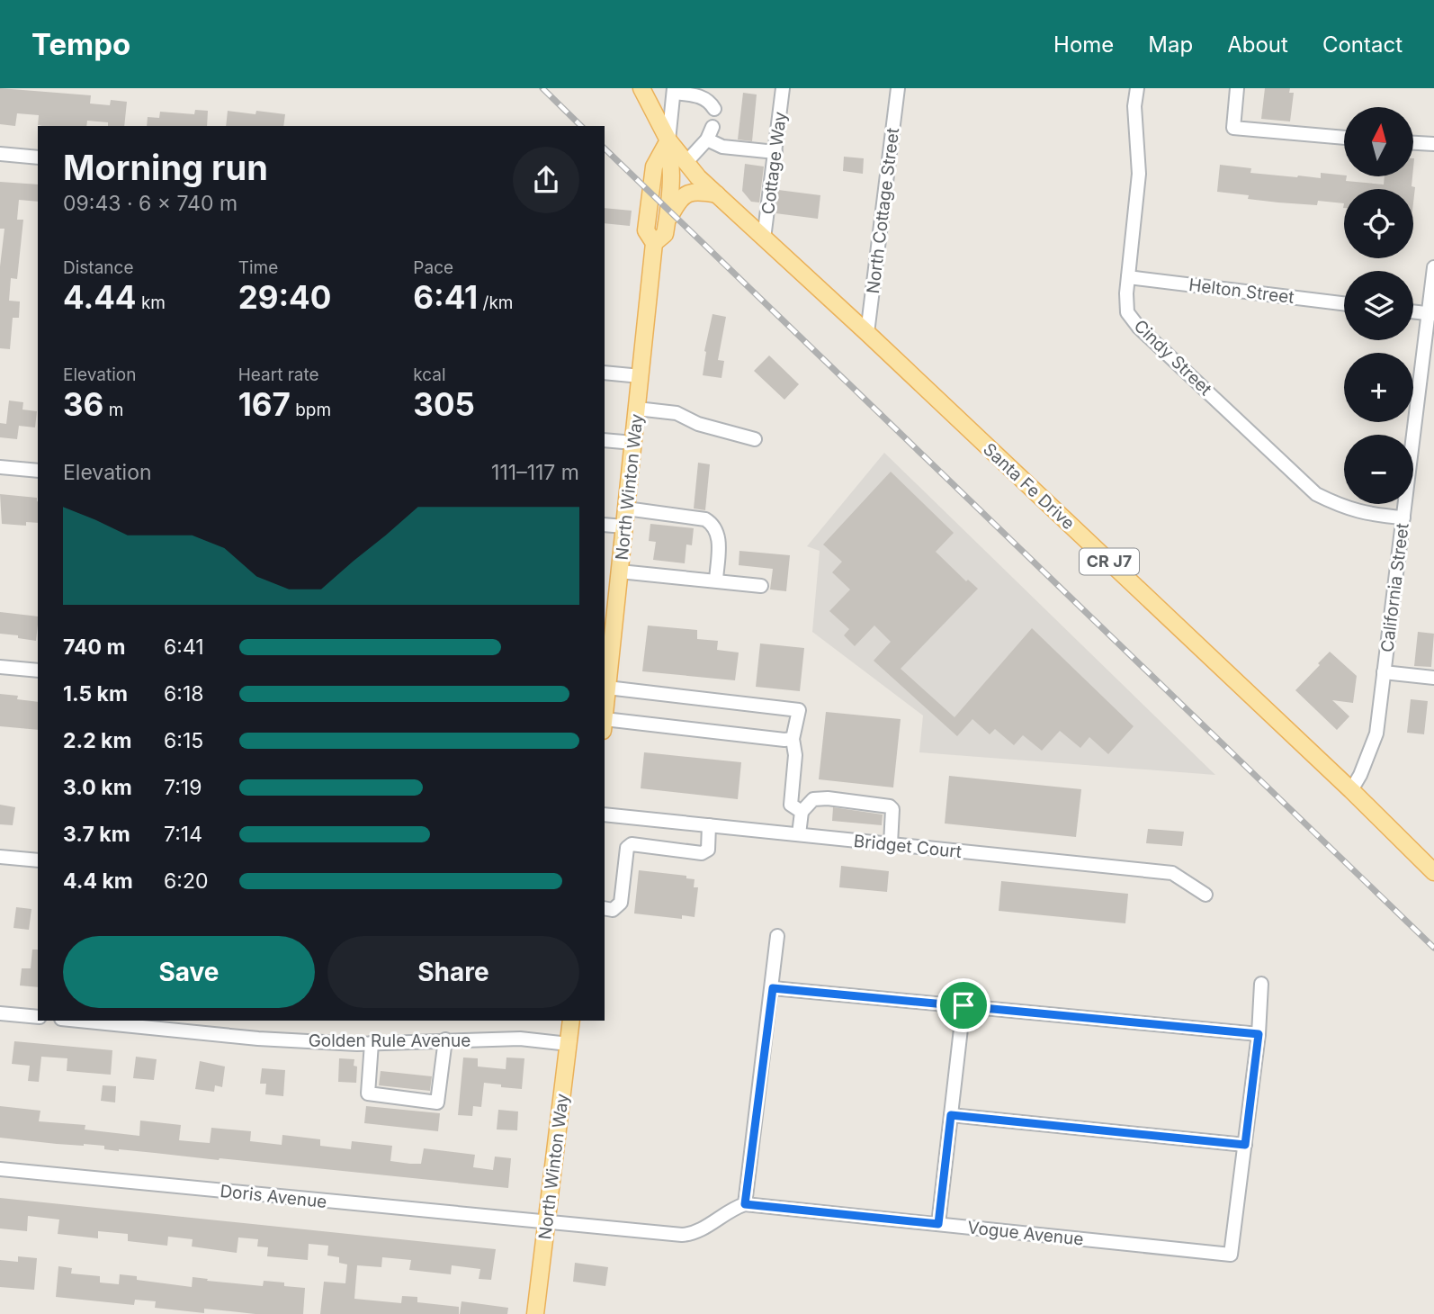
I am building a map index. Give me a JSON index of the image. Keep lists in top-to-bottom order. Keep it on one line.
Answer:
{"streets":{"main road":["Santa Fe Drive","North Winton Way","CR J7"],"street":["Cottage Way","North Cottage Street","Helton Street","Cindy Street","California Street","Bridget Court","Golden Rule Avenue","Doris Avenue","Vogue Avenue"]},"crossings":[["Cottage Way","Santa Fe Drive"],["North Cottage Street","Santa Fe Drive"],["Helton Street","Cindy Street"],["Cindy Street","California Street"],["Santa Fe Drive","North Winton Way"],["Santa Fe Drive","California Street"],["North Winton Way","Golden Rule Avenue"],["North Winton Way","Doris Avenue"],["Doris Avenue","Vogue Avenue"]],"north":"top","page":{"header":"Tempo","nav":["Home","Map","About","Contact"],"map_buttons":["+","−"],"heading":["Morning run","09:43 · 6 × 740 m"],"stats":[["Distance","4.44 km"],["Time","29:40"],["Pace","6:41 /km"],["Elevation","36 m"],["Heart rate","167 bpm"],["kcal","305"]],"chart":["Elevation","111–117 m"],"list":[{"name":"740 m","note":"6:41"},{"name":"1.5 km","note":"6:18"},{"name":"2.2 km","note":"6:15"},{"name":"3.0 km","note":"7:19"},{"name":"3.7 km","note":"7:14"},{"name":"4.4 km","note":"6:20"}],"buttons":["Save","Share"]}}
